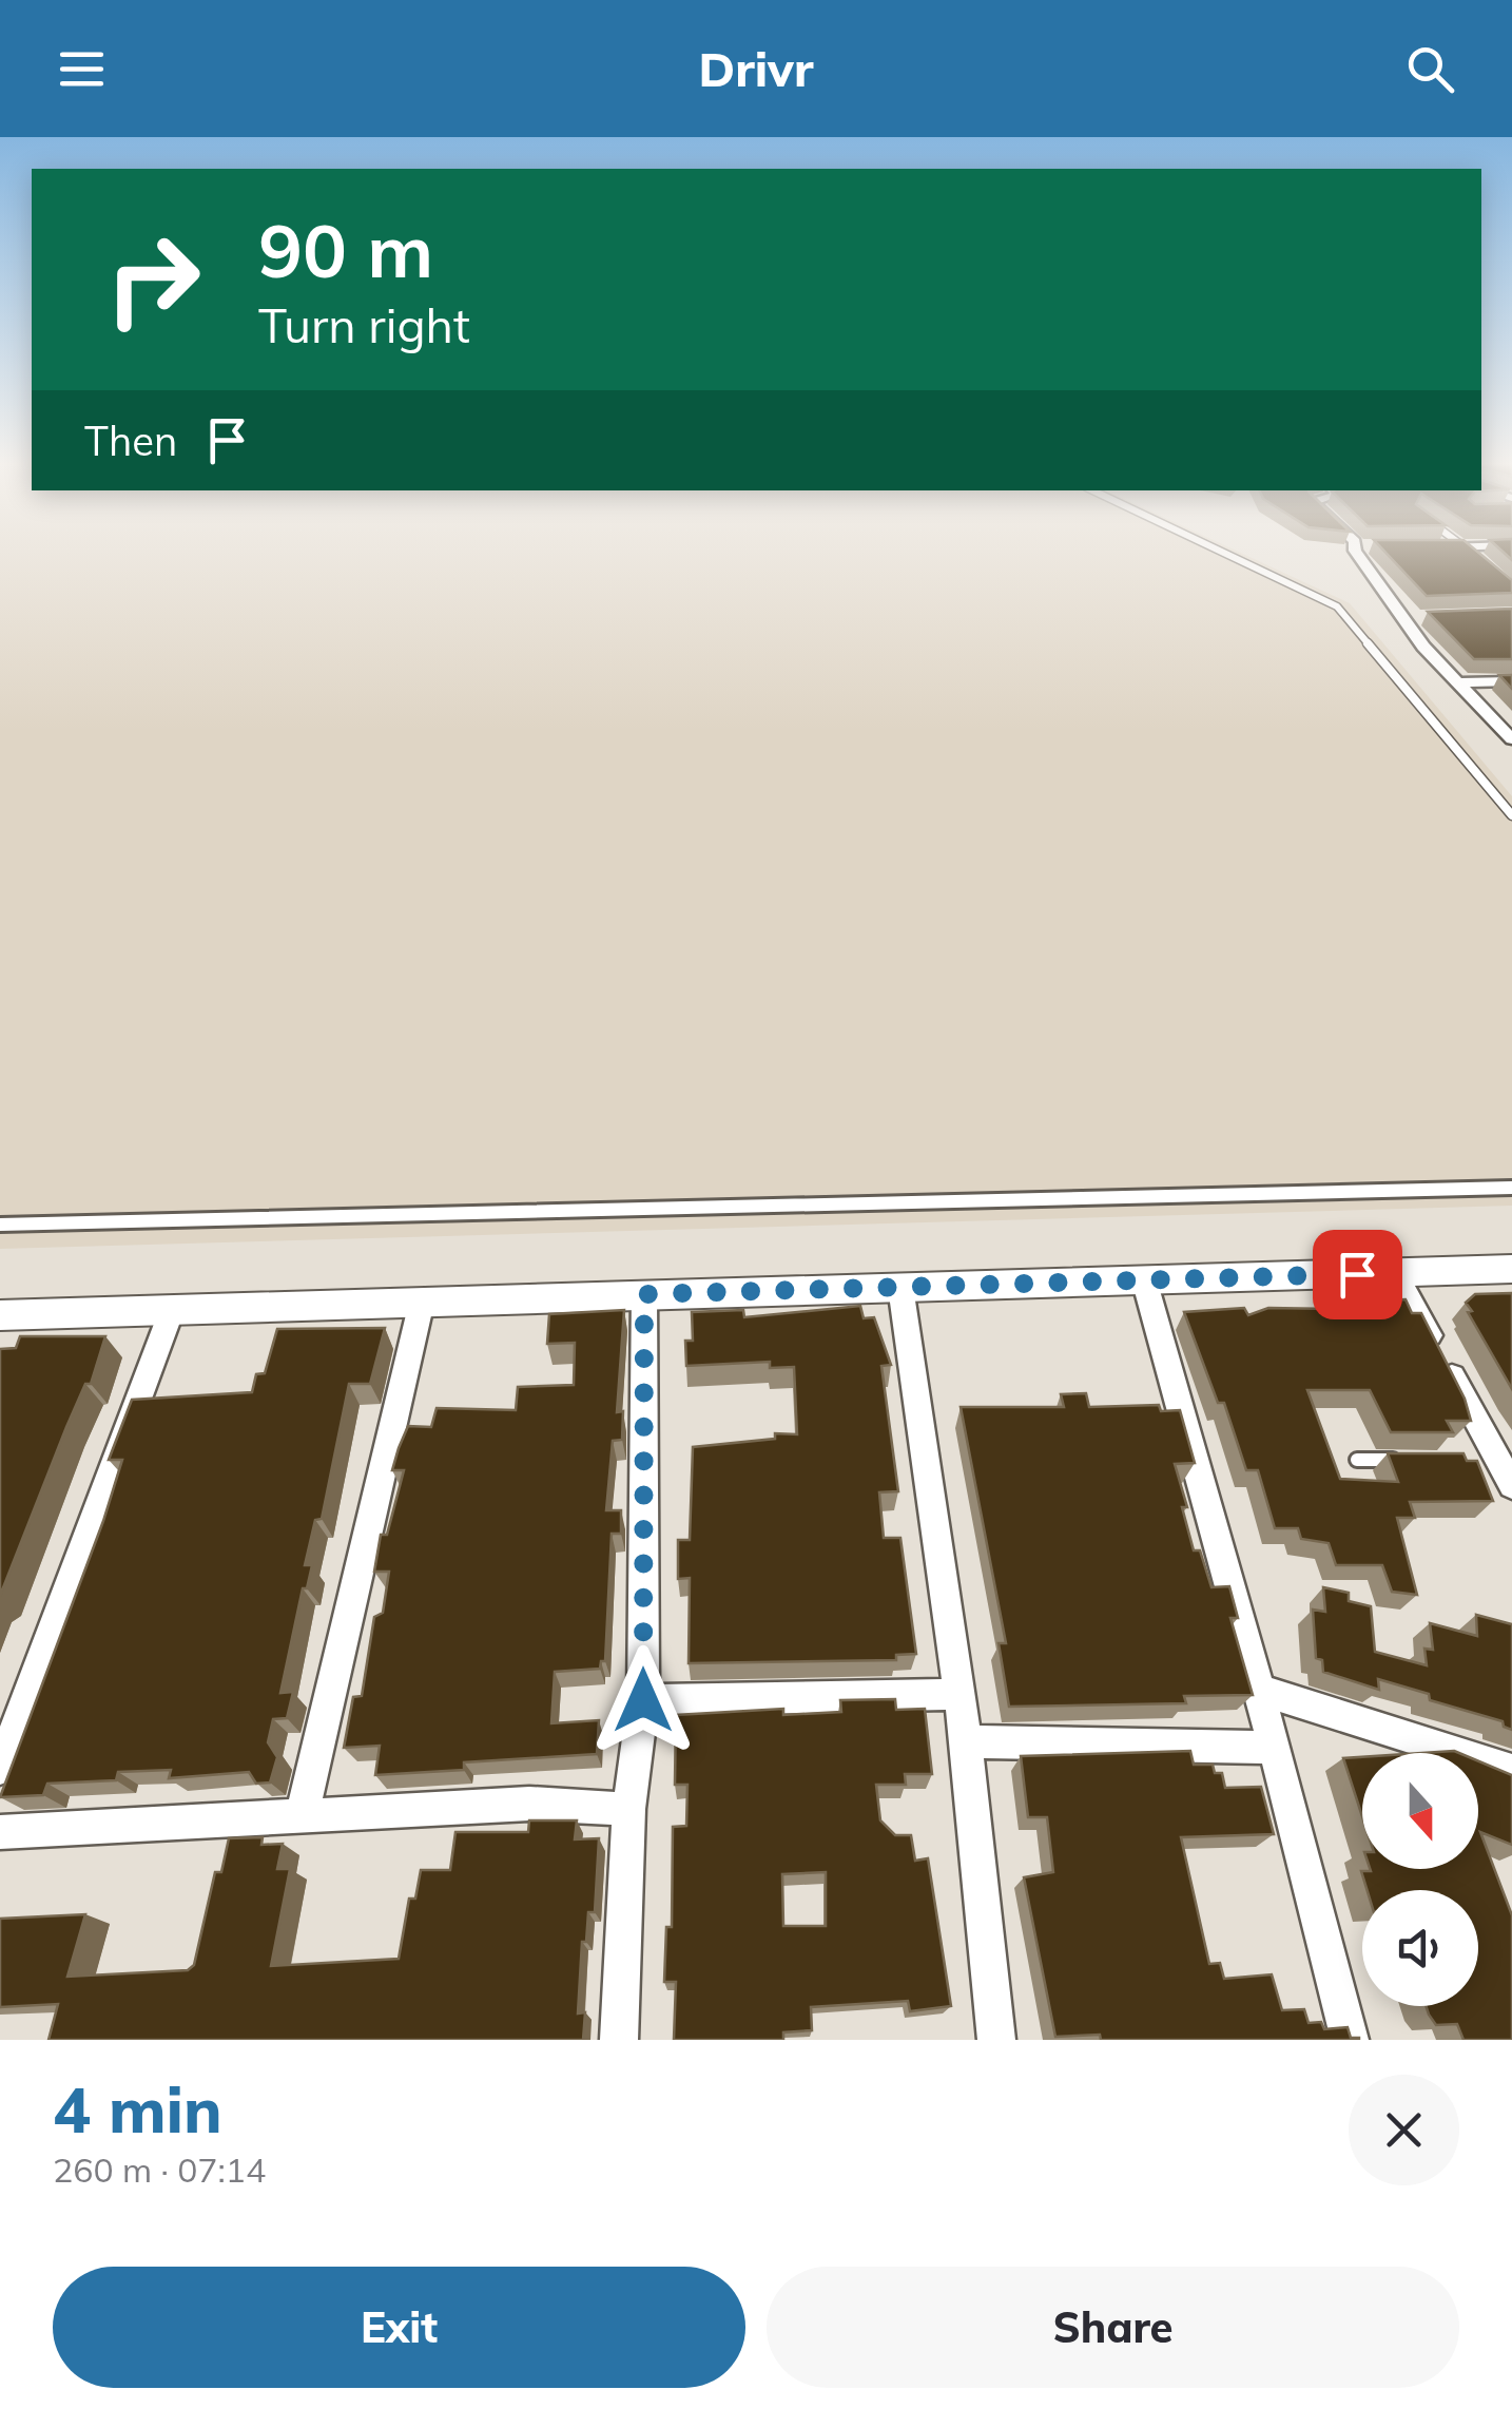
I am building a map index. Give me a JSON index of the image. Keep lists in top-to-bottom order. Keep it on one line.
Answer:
{"north":"bottom","page":{"header":"Drivr","turn":["90 m","Turn right"],"then":"Then","heading":["4 min","260 m · 07:14"],"buttons":["Exit","Share"]}}
